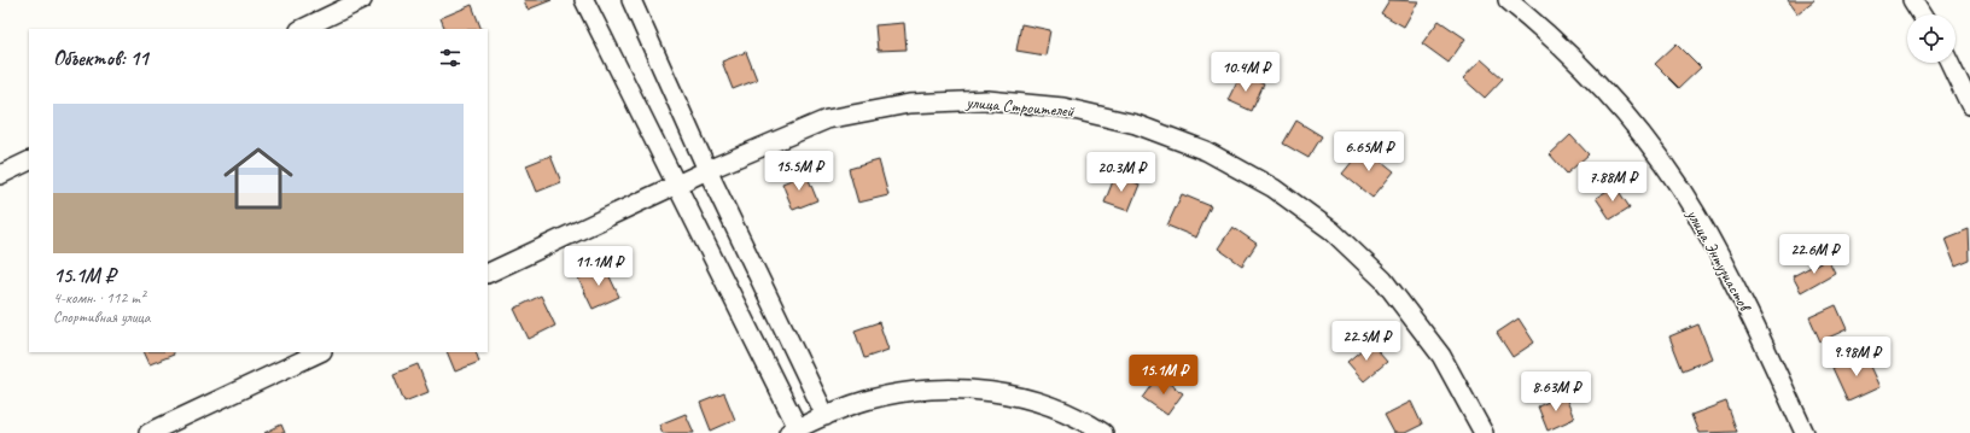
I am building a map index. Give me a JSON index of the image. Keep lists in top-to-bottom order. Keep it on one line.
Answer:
{"streets":{"street":["улица Строителей","улица Энтузиастов"]},"page":{"heading":"Объектов: 11","price":["10.4M ₽","6.65M ₽","15.5M ₽","20.3M ₽","7.88M ₽","22.6M ₽","11.1M ₽","22.5M ₽","9.98M ₽","15.1M ₽","8.63M ₽"],"list":[{"name":"15.1M ₽","note":"4-комн. · 112 m² · Спортивная улица"}]}}
